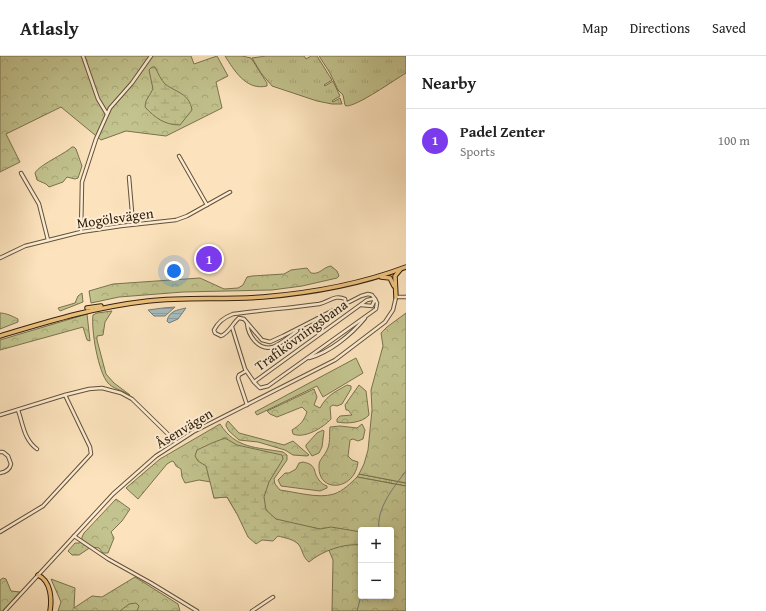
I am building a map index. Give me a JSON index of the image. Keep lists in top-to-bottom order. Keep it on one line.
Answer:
{"streets":{"street":["Mogölsvägen","Trafikövningsbana","Åsenvägen"]},"crossings":[["Trafikövningsbana","Åsenvägen"]],"page":{"header":"Atlasly","nav":["Map","Directions","Saved"],"heading":"Nearby","list":[{"mark":"1","name":"Padel Zenter","note":"Sports","value":"100 m"}],"pins":"1","map_buttons":["+","−"]}}
